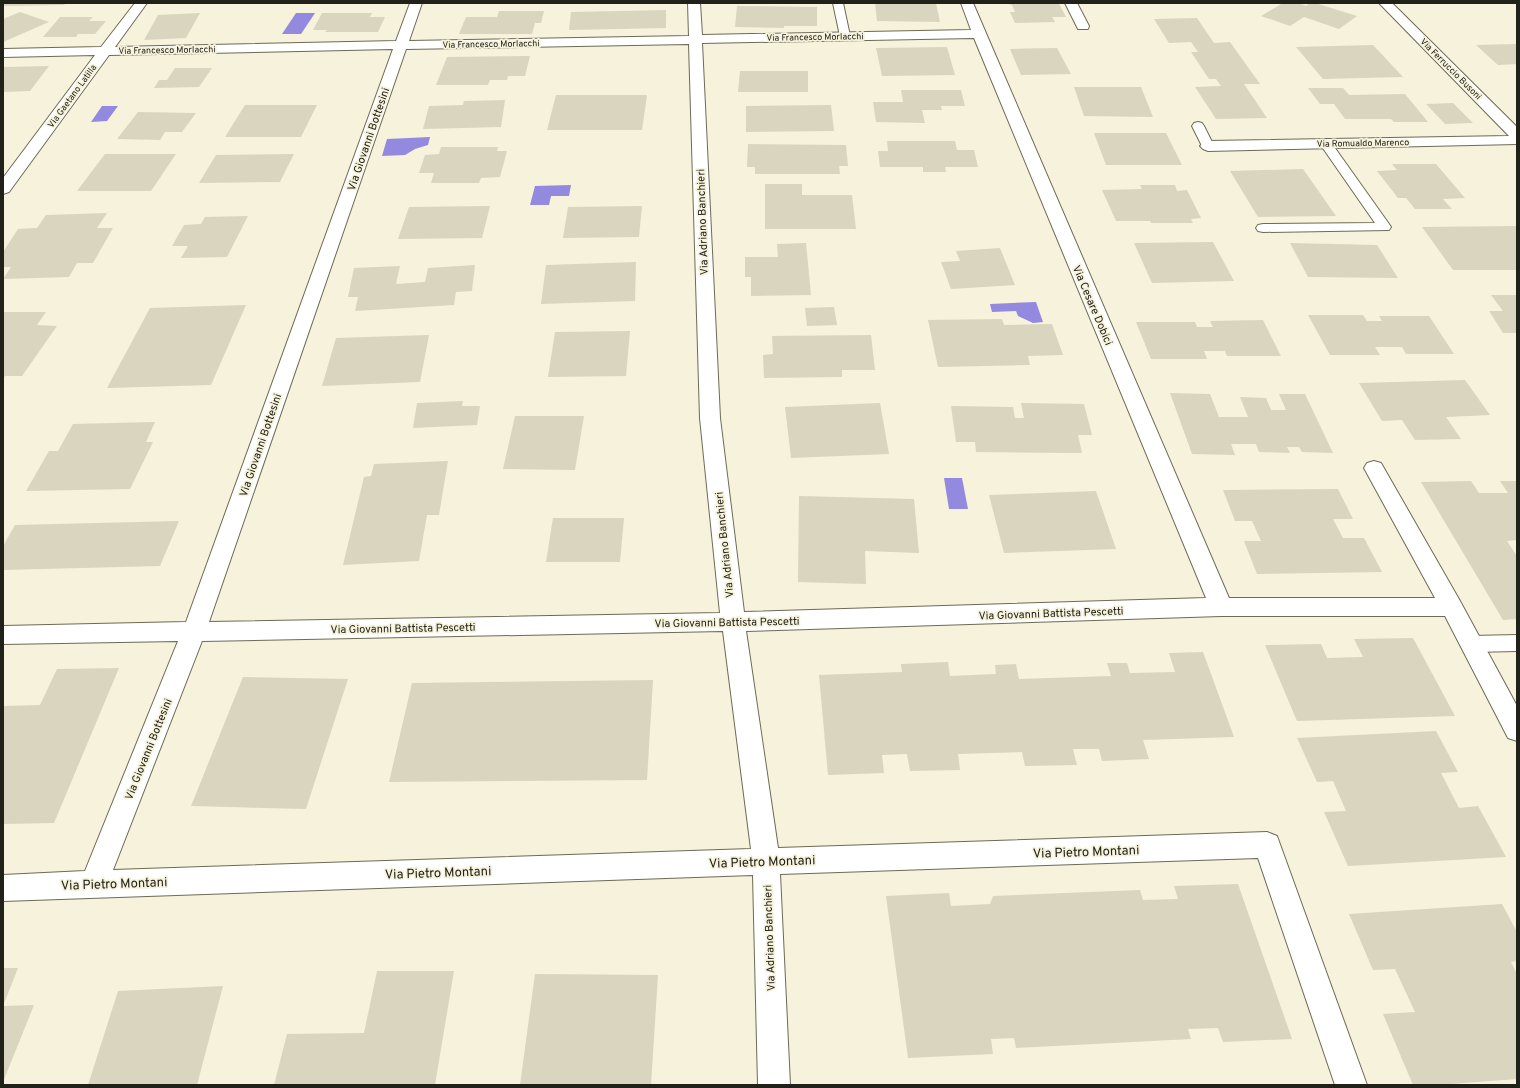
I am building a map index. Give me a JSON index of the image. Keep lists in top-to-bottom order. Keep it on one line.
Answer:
{"streets":{"street":["Via Francesco Morlacchi","Via Ferruccio Busoni","Via Gaetano Latilla","Via Giovanni Bottesini","Via Romualdo Marenco","Via Adriano Banchieri","Via Cesare Dobici","Via Giovanni Battista Pescetti","Via Pietro Montani"]},"crossings":[["Via Francesco Morlacchi","Via Gaetano Latilla"],["Via Francesco Morlacchi","Via Giovanni Bottesini"],["Via Francesco Morlacchi","Via Adriano Banchieri"],["Via Francesco Morlacchi","Via Cesare Dobici"],["Via Giovanni Bottesini","Via Giovanni Battista Pescetti"],["Via Giovanni Bottesini","Via Pietro Montani"],["Via Adriano Banchieri","Via Giovanni Battista Pescetti"],["Via Adriano Banchieri","Via Pietro Montani"],["Via Cesare Dobici","Via Giovanni Battista Pescetti"]]}
